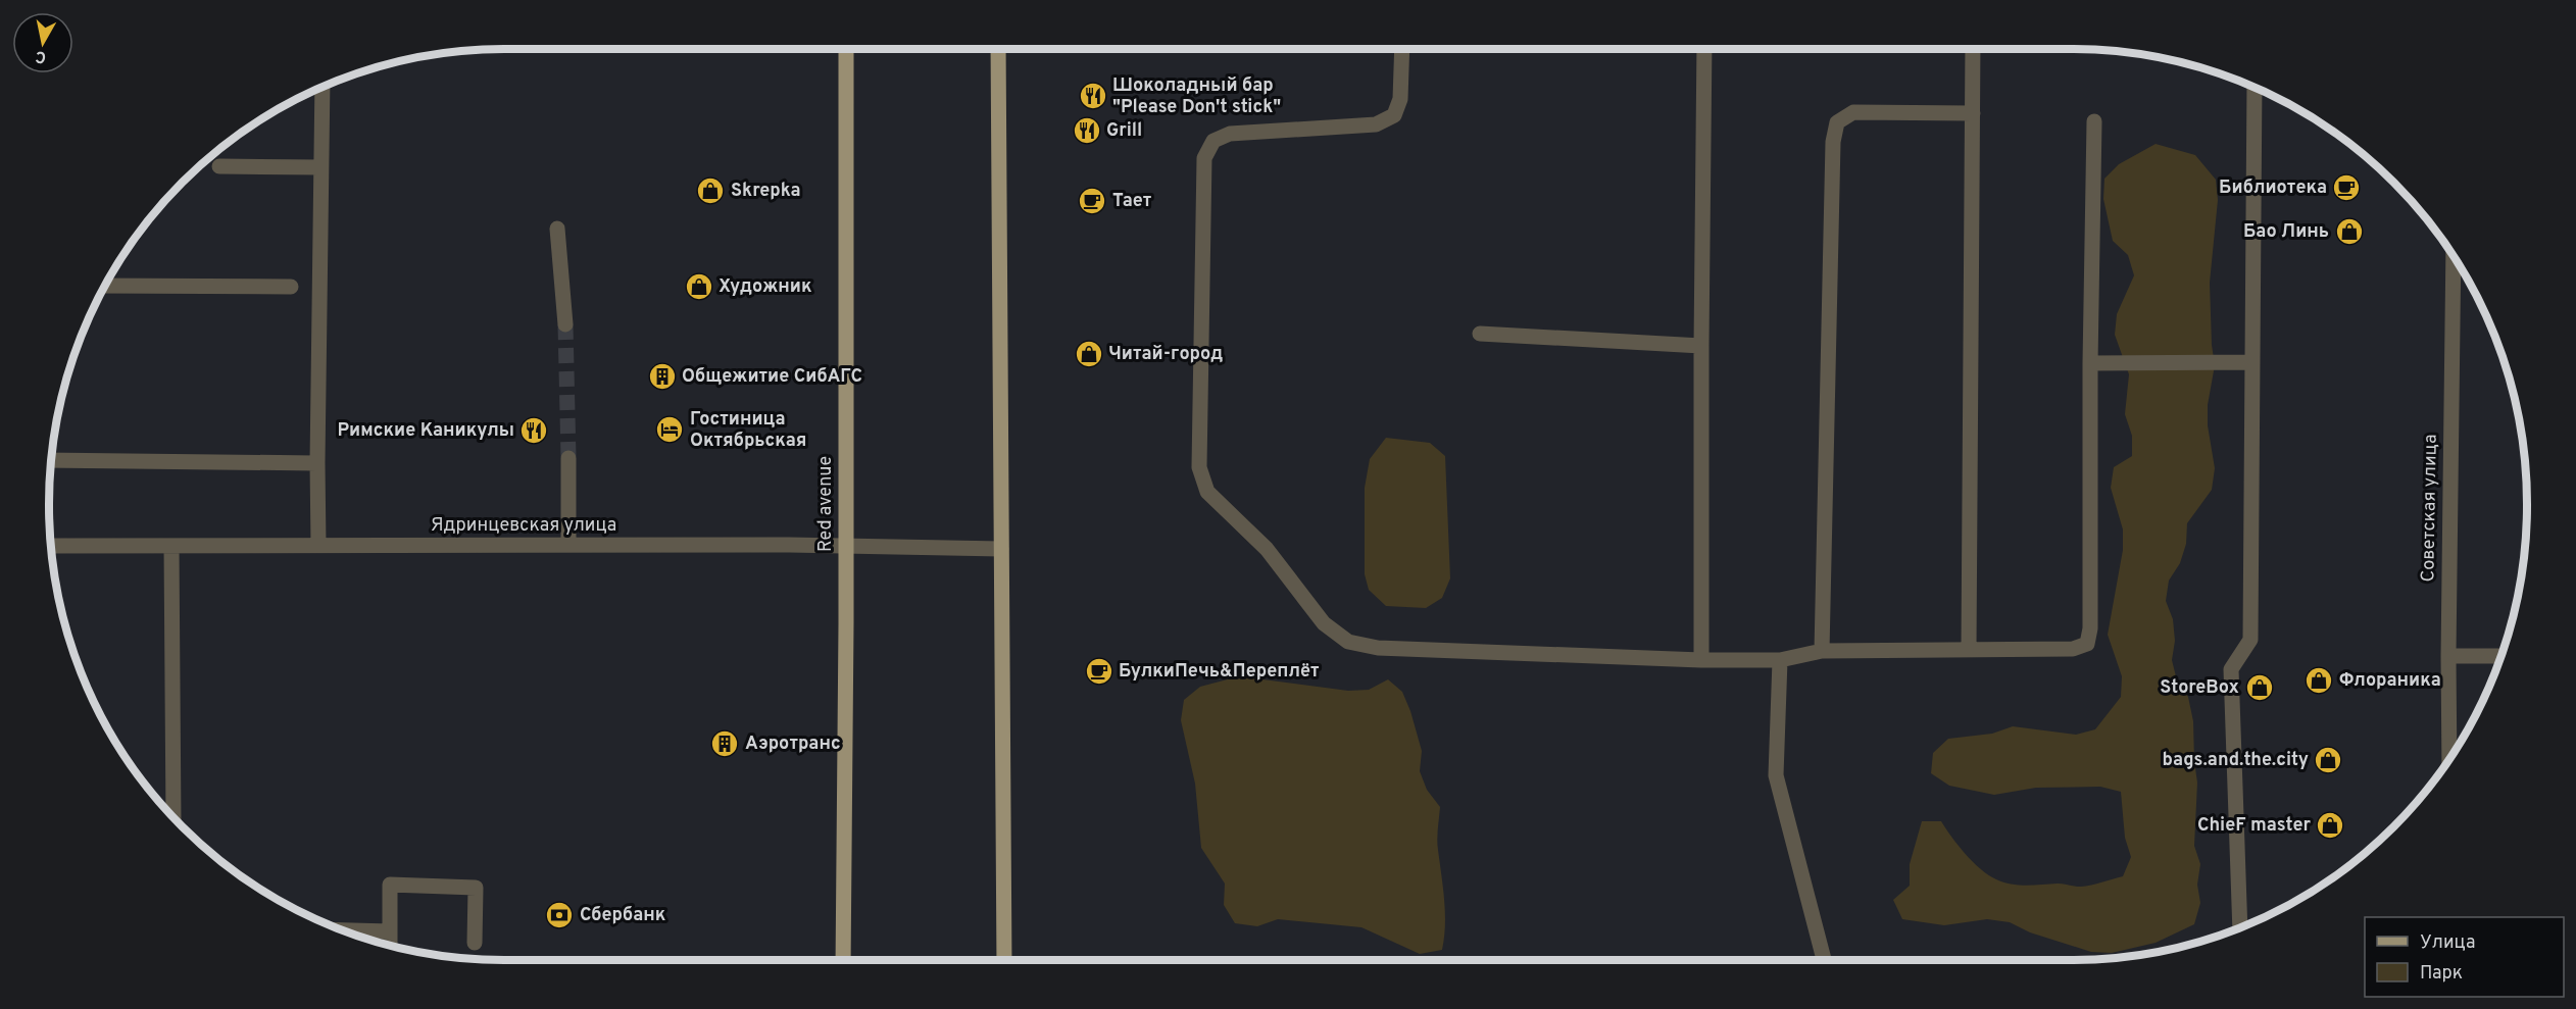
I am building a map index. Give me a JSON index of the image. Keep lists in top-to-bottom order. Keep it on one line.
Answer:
{"streets":{"main road":["Red avenue"],"street":["Советская улица","Ядринцевская улица"]},"crossings":[["Red avenue","Ядринцевская улица"]],"places":{"restaurant":["Шоколадный бар \"Please Don't stick\"","Grill","Римские Каникулы"],"cafe":["Библиотека","Тает","БулкиПечь&Переплёт"],"shop":["Skrepka","Бао Линь","Художник","Читай-город","Флораника","StoreBox","bags.and.the.city","ChieF master"],"building":["Общежитие СибАГС","Аэротранс"],"hotel":["Гостиница Октябрьская"],"bank":["Сбербанк"]},"legend":["Улица","Парк"],"north":"bottom"}
